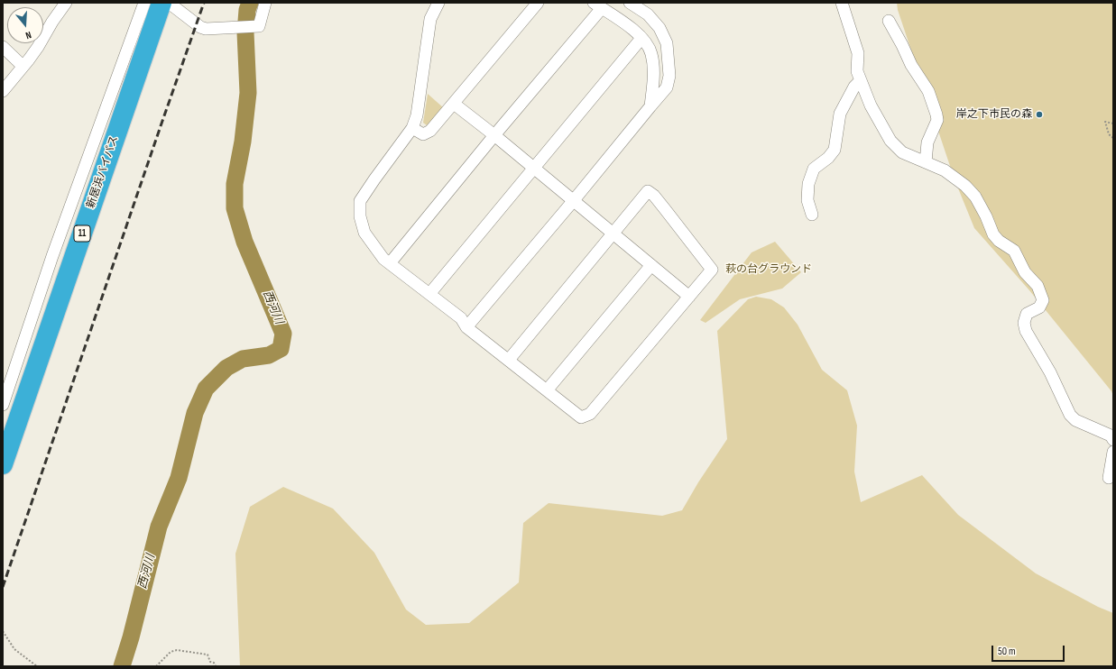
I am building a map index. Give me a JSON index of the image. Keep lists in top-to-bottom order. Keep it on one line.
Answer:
{"streets":{"highway":["新居浜バイパス","11"]},"water":["西河川"],"parks":["萩の台グラウンド"],"places":["岸之下市民の森"],"scale_bar":"50 m","north":"bottom"}
